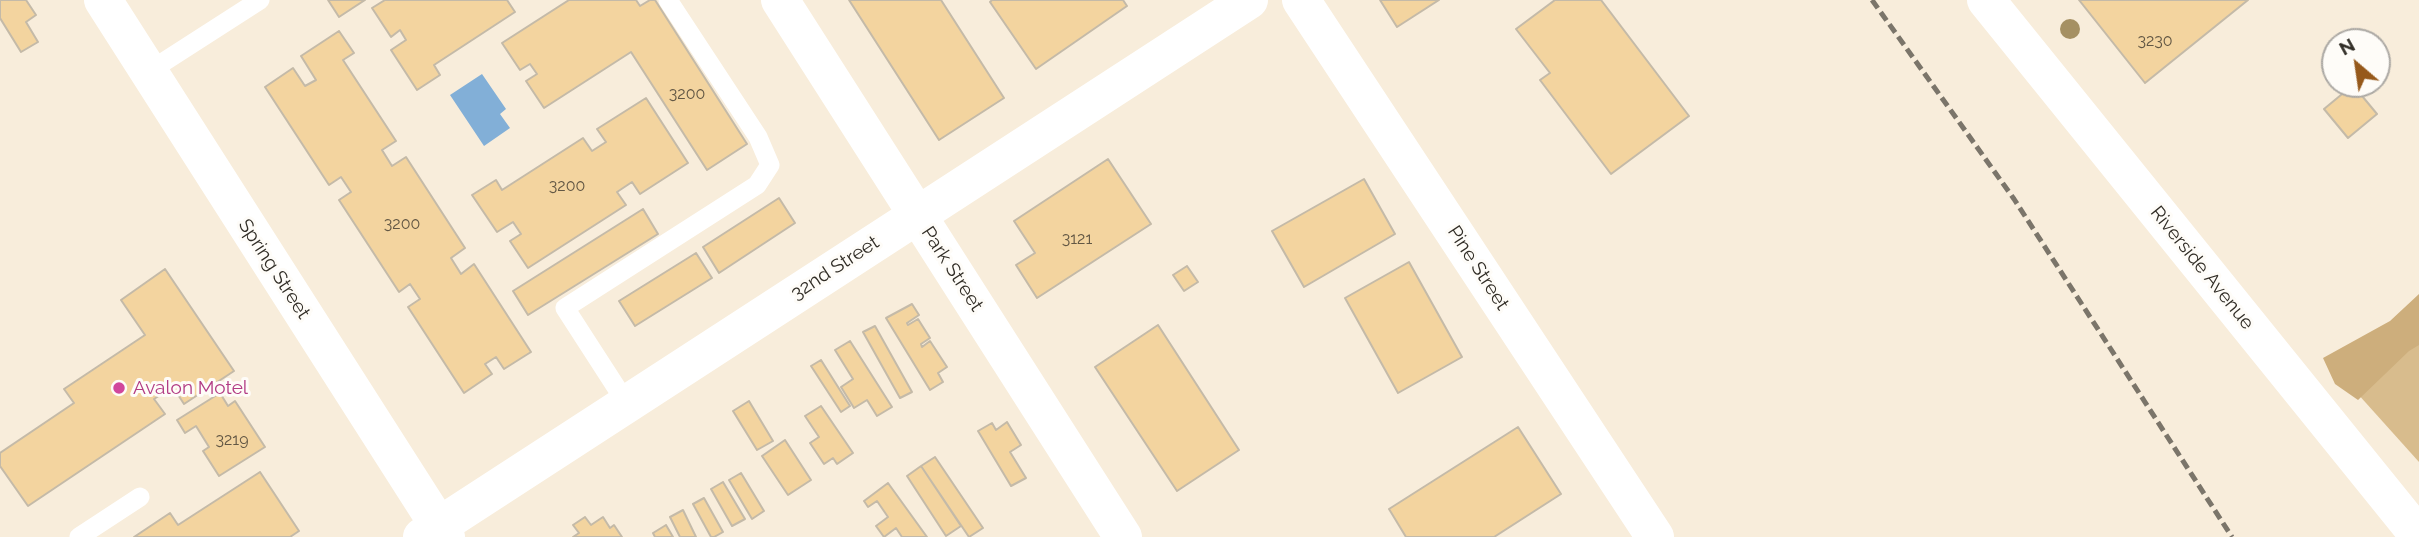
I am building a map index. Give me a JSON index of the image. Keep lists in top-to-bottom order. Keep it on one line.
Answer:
{"streets":{"street":["32nd Street","Pine Street","Riverside Avenue","Spring Street","Park Street"]},"crossings":[["32nd Street","Spring Street"],["32nd Street","Park Street"]],"places":["Avalon Motel"],"house_numbers":["3230","3200","3200","3200","3121","3219"],"north":"top left"}
